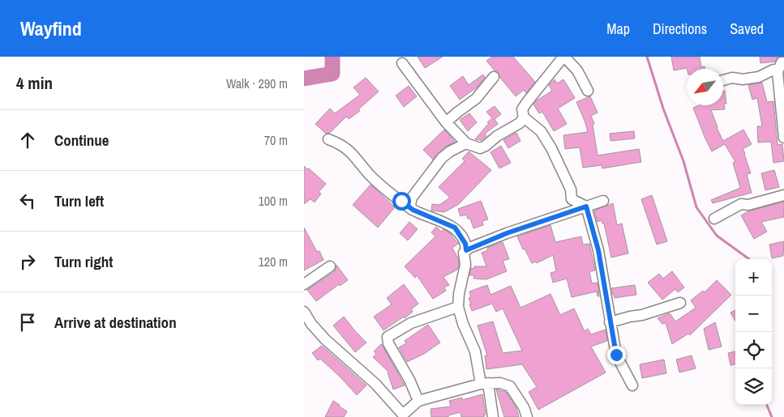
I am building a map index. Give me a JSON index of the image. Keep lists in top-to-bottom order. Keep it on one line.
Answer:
{"north":"bottom left","page":{"header":"Wayfind","nav":["Map","Directions","Saved"],"heading":["4 min","Walk · 290 m"],"list":[["Continue","70 m"],["Turn left","100 m"],["Turn right","120 m"],"Arrive at destination"],"map_buttons":["+","−"]}}
